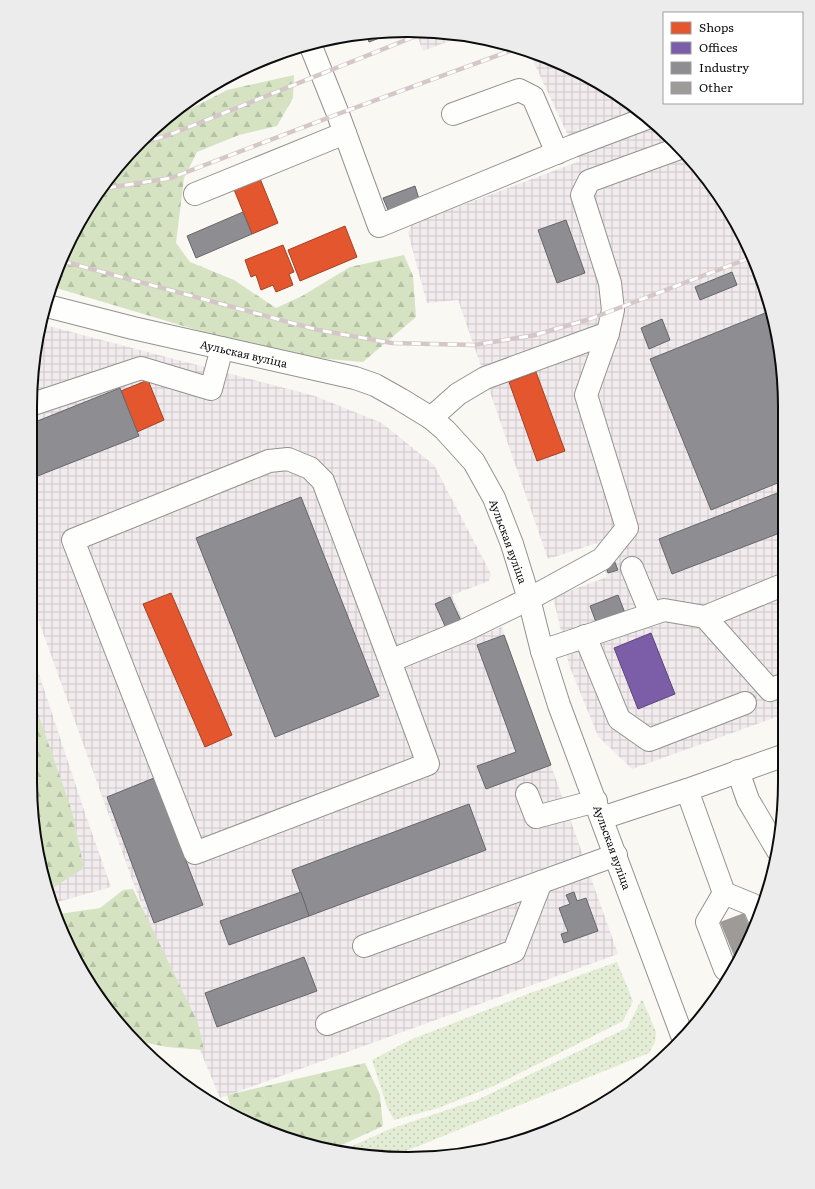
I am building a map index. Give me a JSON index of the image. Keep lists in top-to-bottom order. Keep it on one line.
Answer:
{"streets":{"street":["Аульская вуліца"]},"legend":["Shops","Offices","Industry","Other"]}
